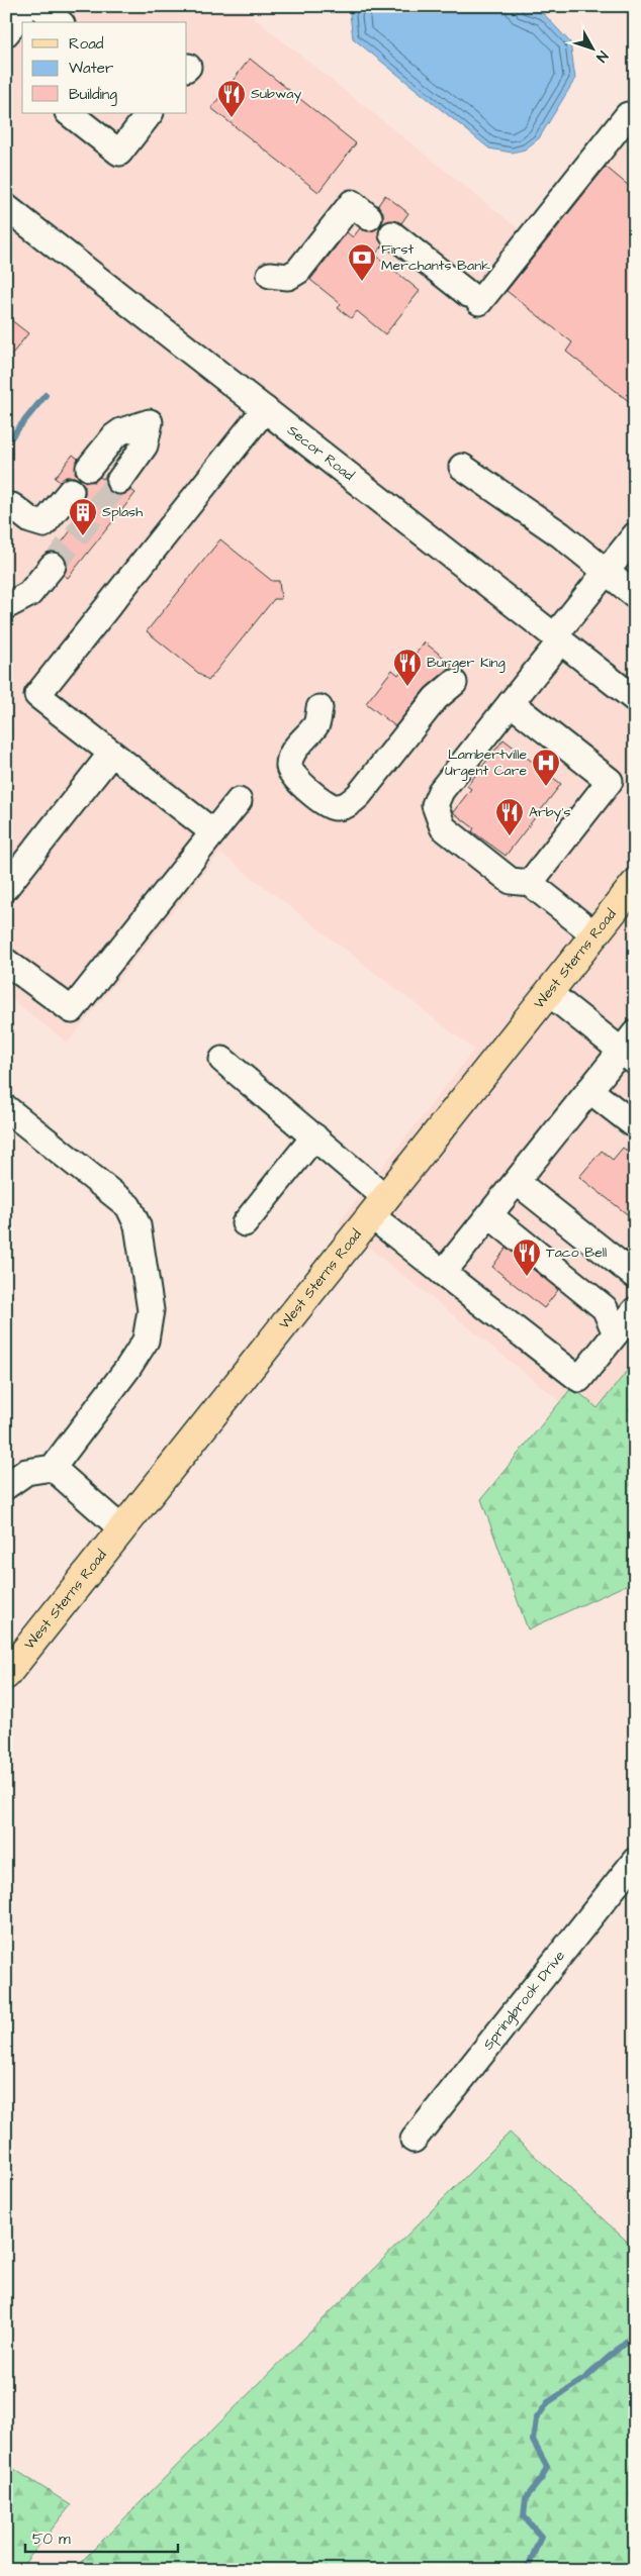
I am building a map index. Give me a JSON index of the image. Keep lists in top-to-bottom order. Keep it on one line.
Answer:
{"streets":{"main road":["West Sterns Road"],"street":["Secor Road","Springbrook Drive"]},"places":{"restaurant":["Subway","Burger King","Arby's","Taco Bell"],"bank":["First Merchants Bank"],"building":["Splash"],"hospital":["Lambertville Urgent Care"]},"legend":["Road","Water","Building"],"scale_bar":"50 m","north":"bottom right"}
